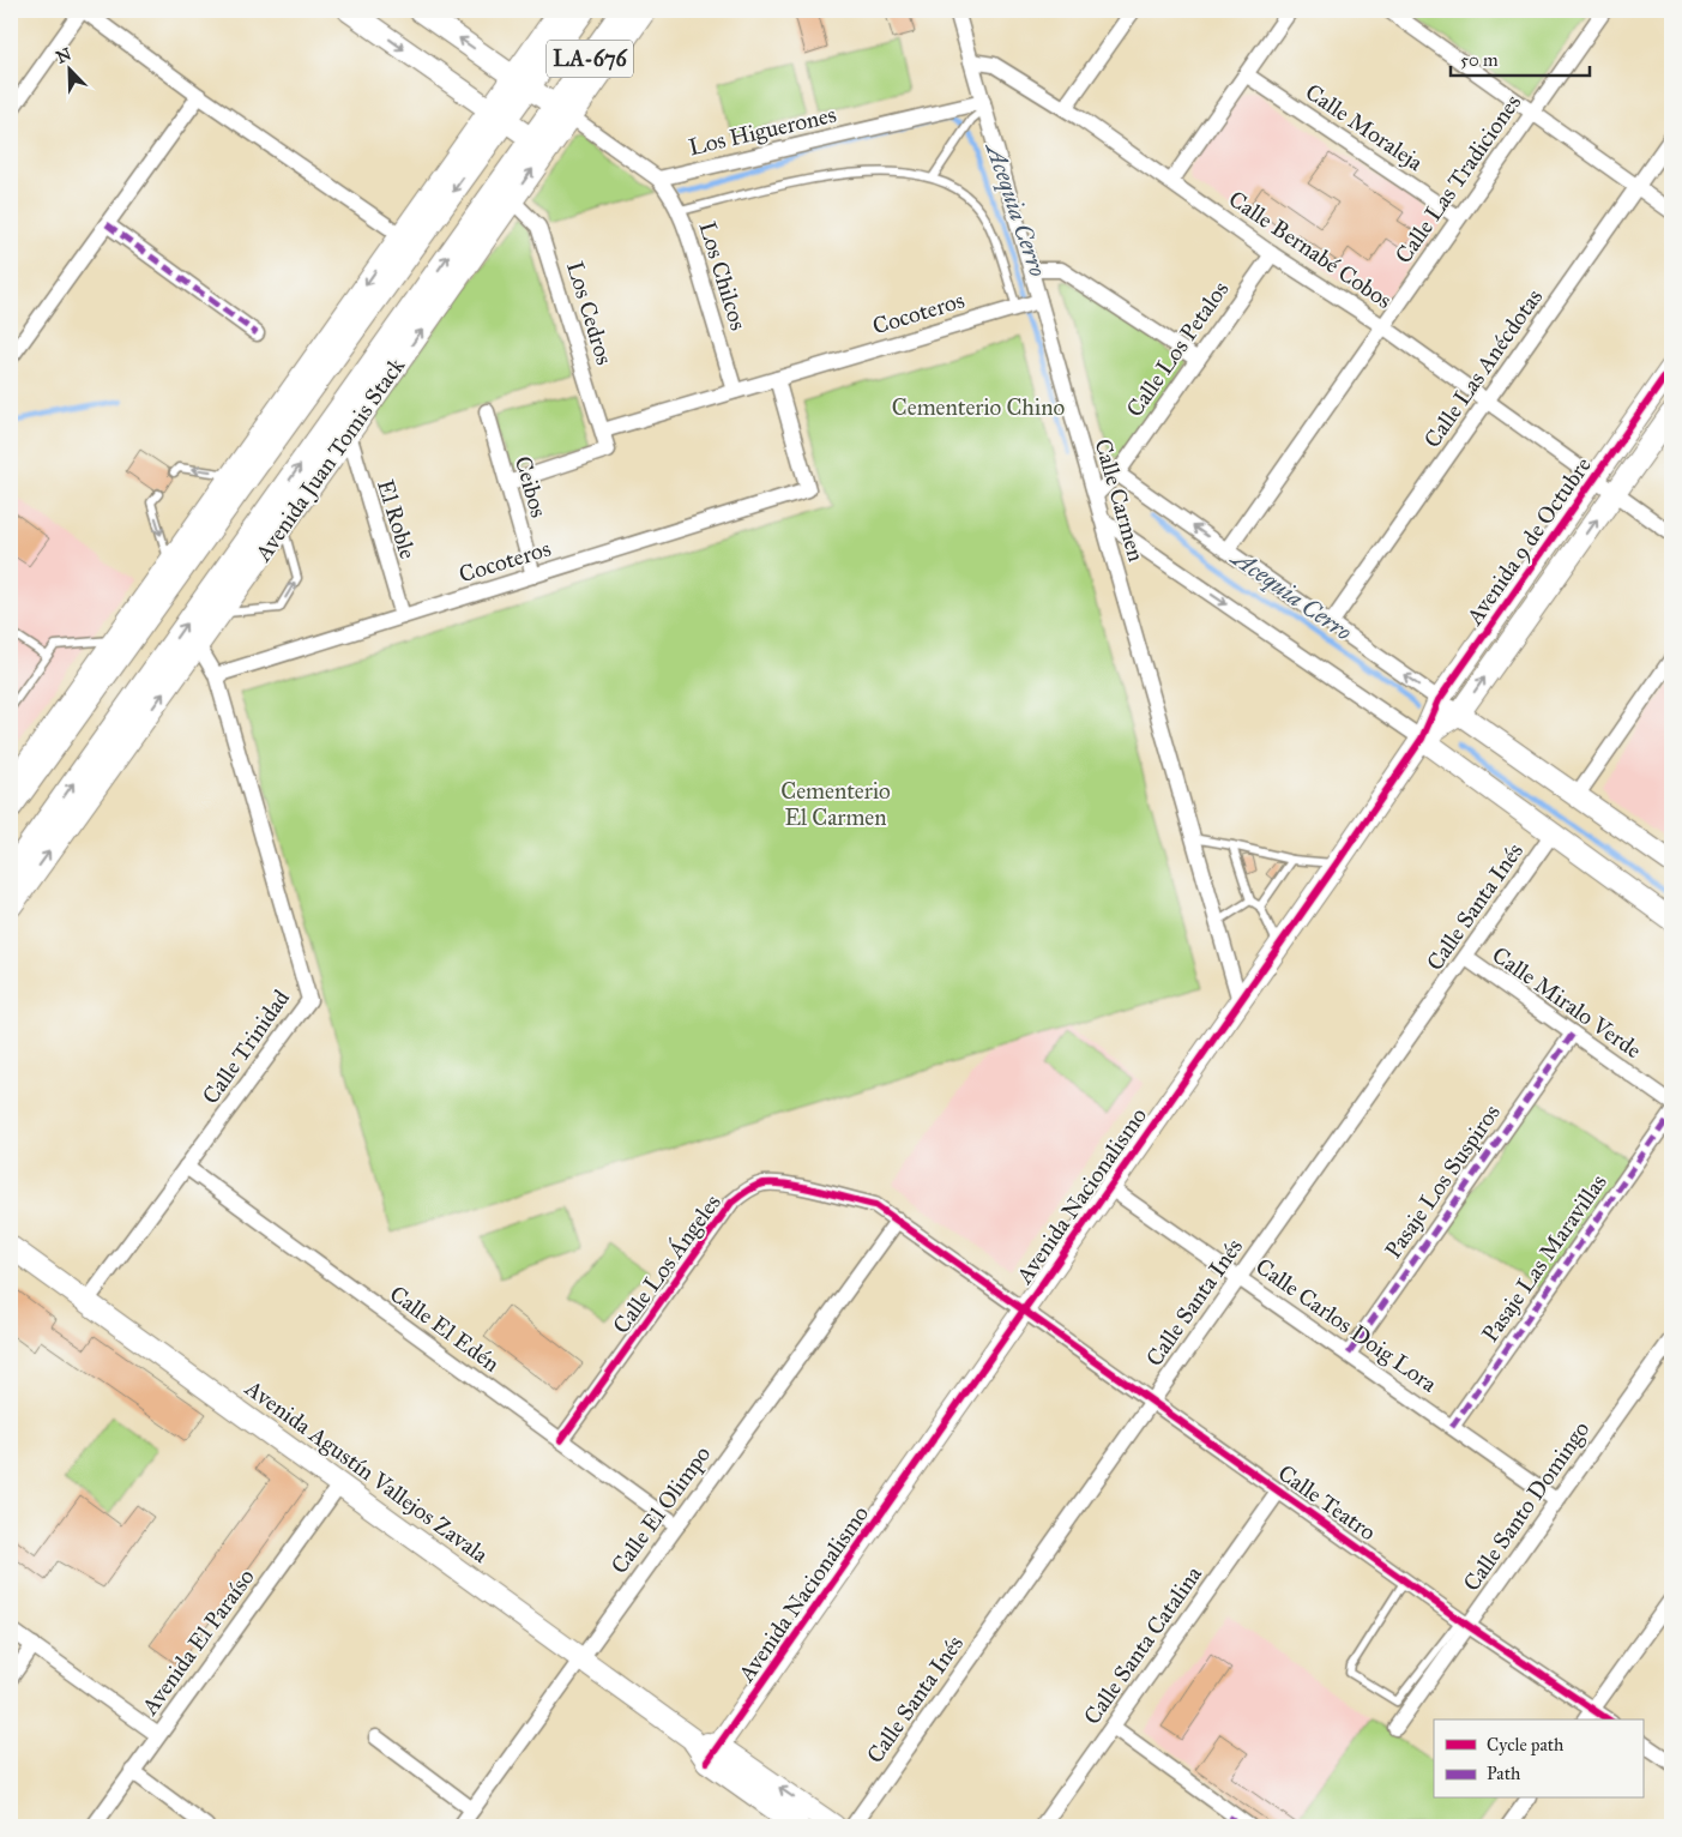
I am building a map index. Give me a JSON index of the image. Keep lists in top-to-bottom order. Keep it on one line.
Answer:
{"streets":{"main road":["LA-676","Avenida Juan Tomis Stack"],"street":["Calle Moraleja","Los Higuerones","Calle Las Tradiciones","Calle Bernabé Cobos","Los Chilcos","Los Cedros","Cocoteros","Calle Los Petalos","Calle Las Anécdotas","Ceibos","Calle Carmen","El Roble","Avenida 9 de Octubre","Calle Santa Inés","Calle Miralo Verde","Calle Trinidad","Pasaje Los Suspiros","Avenida Nacionalismo","Pasaje Las Maravillas","Calle Los Ángeles","Calle Carlos Doig Lora","Calle El Edén","Avenida Agustín Vallejos Zavala","Calle Teatro","Calle Santo Domingo","Calle El Olimpo","Avenida El Paraíso","Calle Santa Catalina"]},"crossings":[["LA-676","Avenida Juan Tomis Stack"],["Calle Moraleja","Calle Las Tradiciones"],["Los Higuerones","Los Chilcos"],["Los Higuerones","Calle Carmen"],["Calle Las Tradiciones","Calle Bernabé Cobos"],["Calle Bernabé Cobos","Calle Los Petalos"],["Calle Bernabé Cobos","Calle Las Anécdotas"],["Calle Bernabé Cobos","Calle Carmen"],["Calle Bernabé Cobos","Avenida 9 de Octubre"],["Los Chilcos","Cocoteros"],["Los Cedros","Cocoteros"],["Los Cedros","Avenida Juan Tomis Stack"],["Los Cedros","Ceibos"],["Cocoteros","Ceibos"],["Cocoteros","Calle Carmen"],["Cocoteros","El Roble"],["Cocoteros","Calle Trinidad"],["Calle Los Petalos","Calle Carmen"],["Avenida Juan Tomis Stack","El Roble"],["Avenida Juan Tomis Stack","Calle Trinidad"],["Calle Carmen","Avenida Nacionalismo"],["Avenida 9 de Octubre","Avenida Nacionalismo"],["Calle Santa Inés","Calle Miralo Verde"],["Calle Santa Inés","Calle Carlos Doig Lora"],["Calle Santa Inés","Calle Teatro"],["Calle Miralo Verde","Pasaje Los Suspiros"],["Calle Trinidad","Calle El Edén"],["Calle Trinidad","Avenida Agustín Vallejos Zavala"],["Pasaje Los Suspiros","Calle Carlos Doig Lora"],["Avenida Nacionalismo","Calle Los Ángeles"],["Avenida Nacionalismo","Calle Carlos Doig Lora"],["Avenida Nacionalismo","Avenida Agustín Vallejos Zavala"],["Avenida Nacionalismo","Calle Teatro"],["Pasaje Las Maravillas","Calle Carlos Doig Lora"],["Calle Los Ángeles","Calle El Edén"],["Calle Los Ángeles","Calle Teatro"],["Calle Los Ángeles","Calle El Olimpo"],["Calle Carlos Doig Lora","Calle Santo Domingo"],["Calle El Edén","Calle El Olimpo"],["Avenida Agustín Vallejos Zavala","Calle El Olimpo"],["Avenida Agustín Vallejos Zavala","Avenida El Paraíso"],["Calle Teatro","Calle Santo Domingo"],["Calle Teatro","Calle Santa Catalina"]],"water":["Acequia Cerro"],"parks":["Cementerio Chino","Cementerio El Carmen"],"legend":["Cycle path","Path"],"scale_bar":"50 m","north":"top left"}
